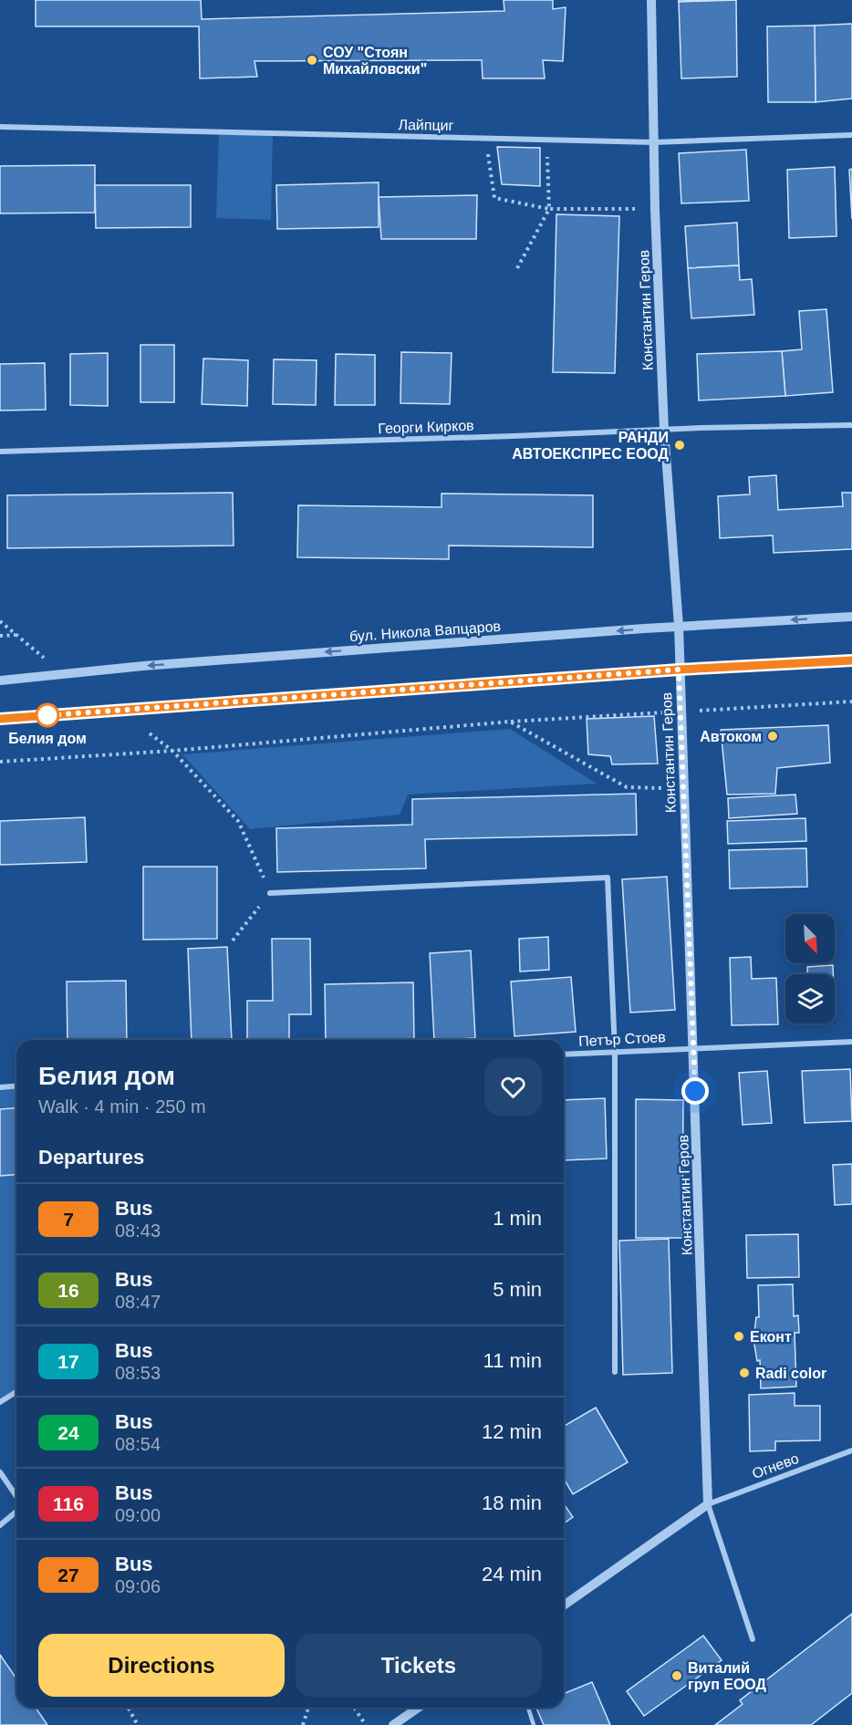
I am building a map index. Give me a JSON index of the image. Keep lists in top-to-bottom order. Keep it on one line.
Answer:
{"streets":{"street":["Лайпциг","Константин Геров","Георги Кирков","бул. Никола Вапцаров","Петър Стоев","Огнево"]},"crossings":[["Лайпциг","Константин Геров"],["Константин Геров","Георги Кирков"],["Константин Геров","бул. Никола Вапцаров"],["Константин Геров","Петър Стоев"],["Константин Геров","Огнево"]],"places":["СОУ \"Стоян Михайловски\"","РАНДИ АВТОЕКСПРЕС ЕООД","Белия дом","Автоком","Еконт","Radi color","Виталий груп ЕООД"],"lines":["bus line 7"],"north":"bottom right","page":{"heading":[["Белия дом","Walk · 4 min · 250 m"],"Departures"],"list":[{"mark":"7","name":"Bus","note":"08:43","value":"1 min"},{"mark":"16","name":"Bus","note":"08:47","value":"5 min"},{"mark":"17","name":"Bus","note":"08:53","value":"11 min"},{"mark":"24","name":"Bus","note":"08:54","value":"12 min"},{"mark":"116","name":"Bus","note":"09:00","value":"18 min"},{"mark":"27","name":"Bus","note":"09:06","value":"24 min"}],"buttons":["Directions","Tickets"]}}
